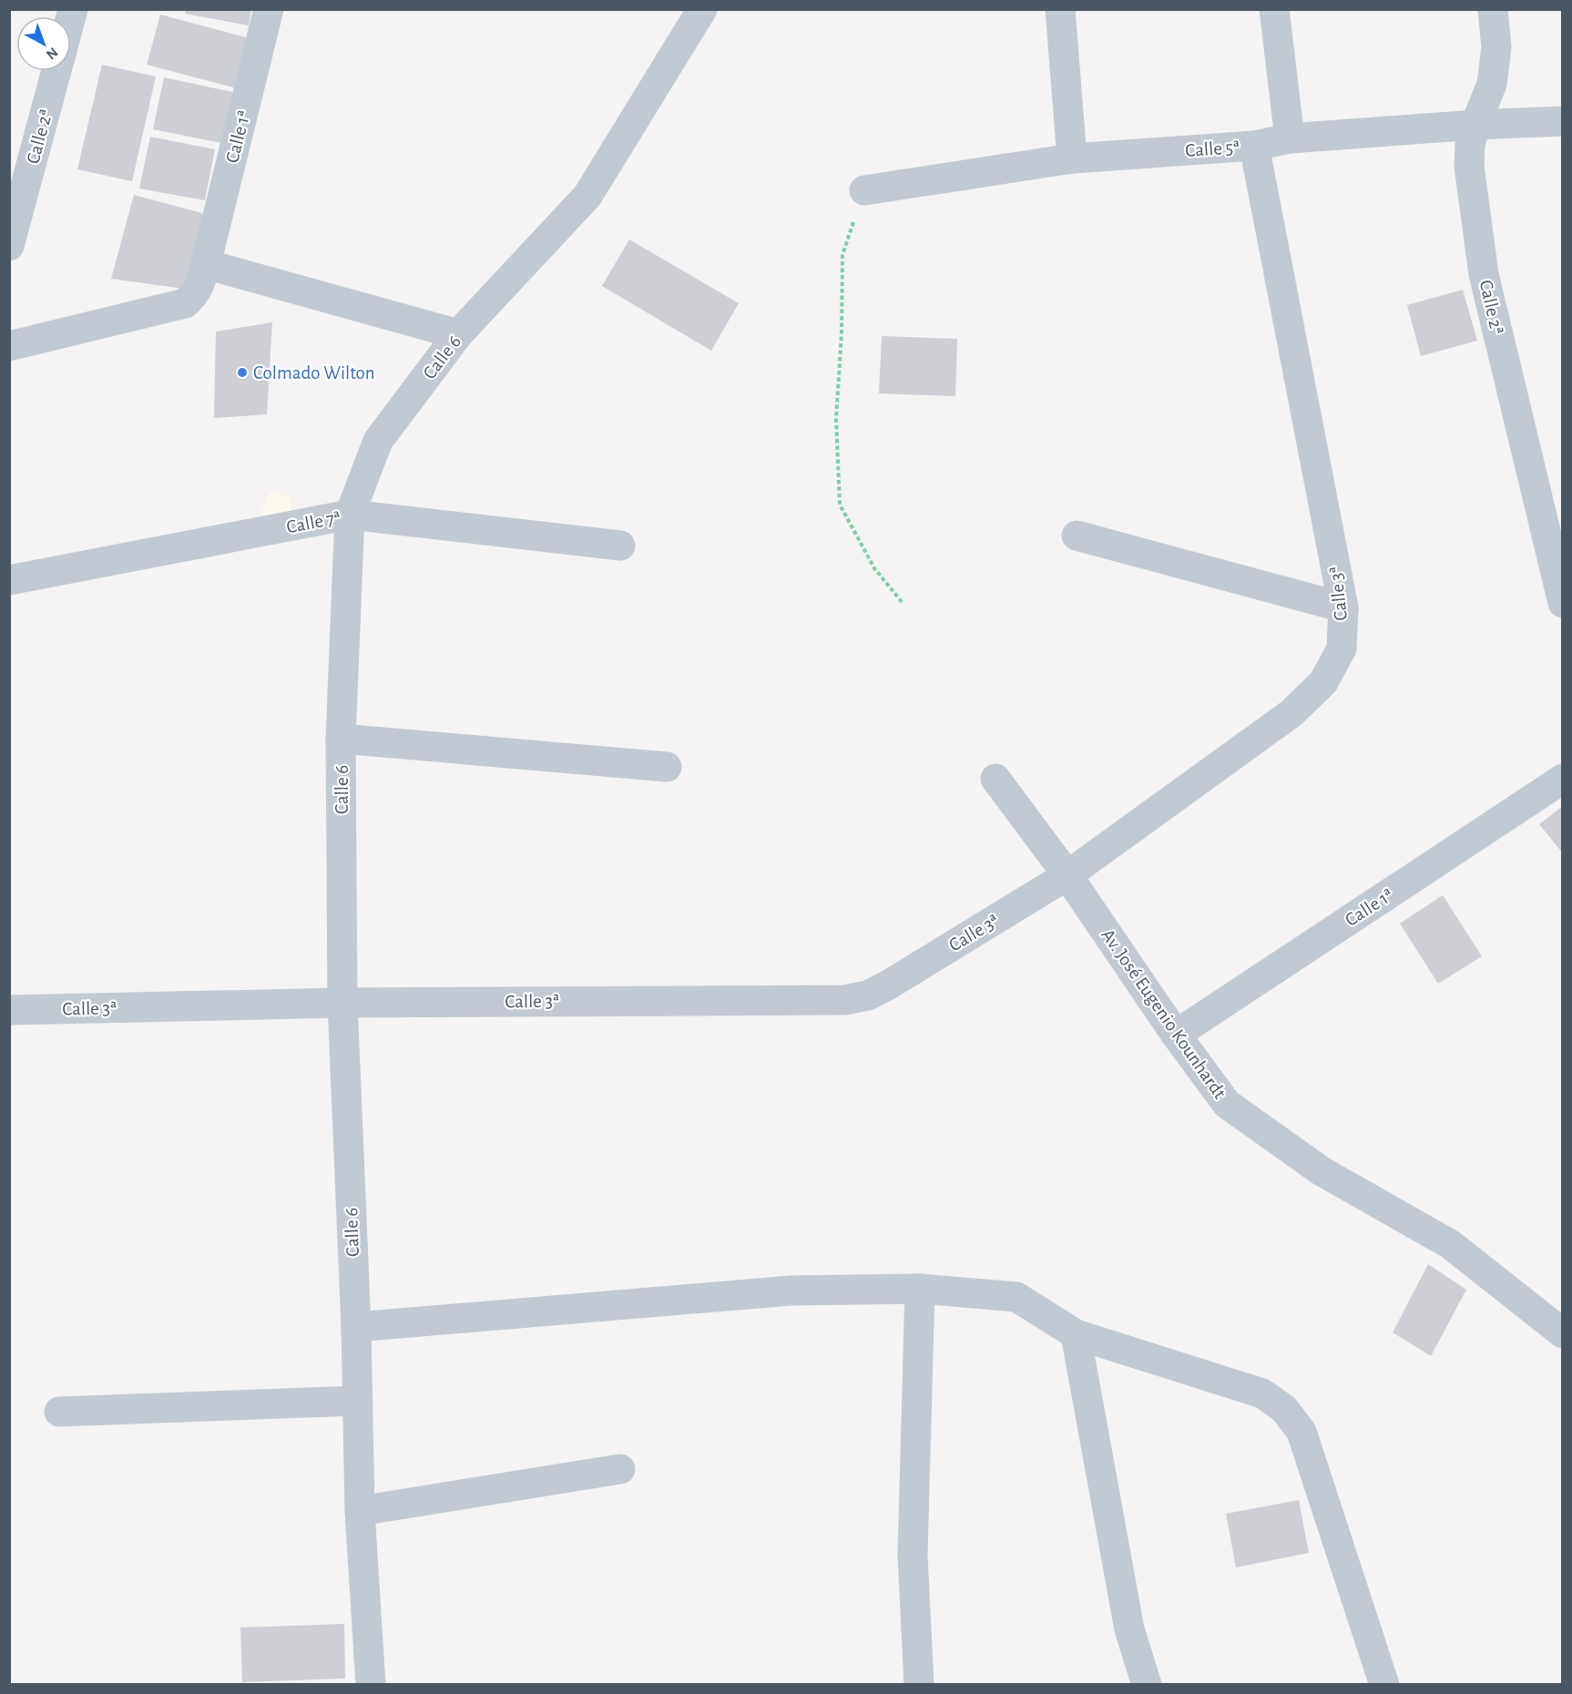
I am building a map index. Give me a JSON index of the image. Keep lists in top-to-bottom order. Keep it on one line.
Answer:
{"streets":{"street":["Calle 2ª","Calle 1ª","Calle 5ª","Calle 6","Calle 7ª","Calle 3ª","Av. José Eugenio Kounhardt"]},"crossings":[["Calle 2ª","Calle 5ª"],["Calle 1ª","Av. José Eugenio Kounhardt"],["Calle 5ª","Calle 3ª"],["Calle 6","Calle 7ª"],["Calle 6","Calle 3ª"],["Calle 3ª","Av. José Eugenio Kounhardt"]],"places":["Colmado Wilton"],"north":"bottom right"}
